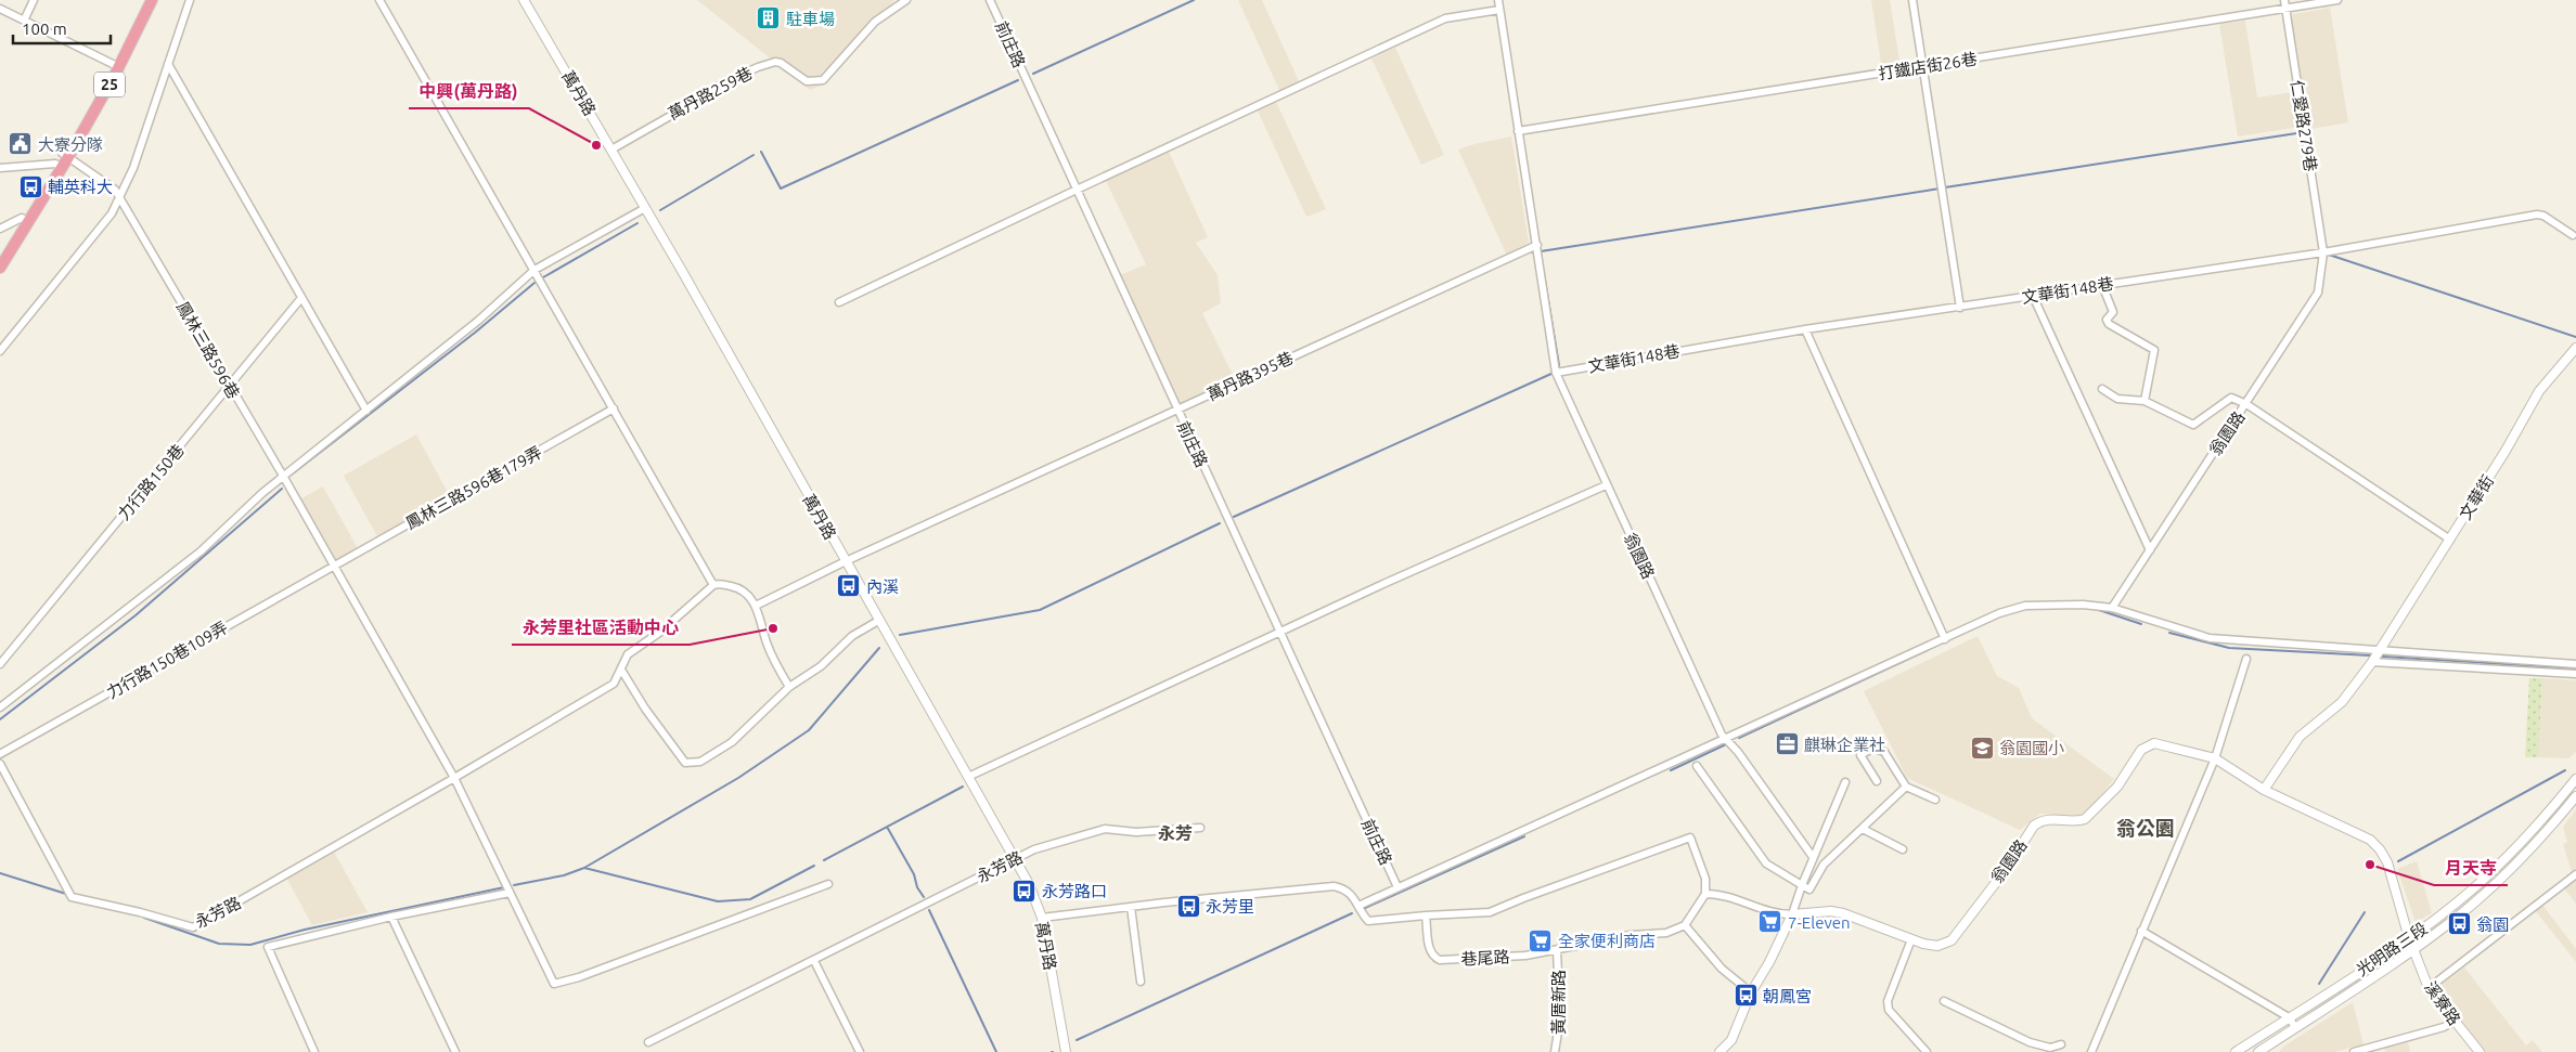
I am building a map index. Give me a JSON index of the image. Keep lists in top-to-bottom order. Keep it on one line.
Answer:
{"streets":{"main road":["25"],"street":["前庄路","打鐵店街26巷","萬丹路","萬丹路259巷","仁愛路279巷","文華街148巷","鳳林三路596巷","萬丹路395巷","翁園路","力行路150巷","鳳林三路596巷179弄","文華街","力行路150巷109弄","永芳路","光明路三段","巷尾路","黃厝新路","溪寮路"]},"crossings":[["前庄路","萬丹路395巷"],["打鐵店街26巷","仁愛路279巷"],["打鐵店街26巷","翁園路"],["25","鳳林三路596巷"],["萬丹路","萬丹路259巷"],["萬丹路","萬丹路395巷"],["萬丹路","永芳路"],["仁愛路279巷","文華街148巷"],["仁愛路279巷","翁園路"],["文華街148巷","翁園路"],["鳳林三路596巷","力行路150巷"],["鳳林三路596巷","鳳林三路596巷179弄"],["鳳林三路596巷","力行路150巷109弄"],["萬丹路395巷","翁園路"],["翁園路","光明路三段"],["翁園路","溪寮路"],["鳳林三路596巷179弄","力行路150巷109弄"],["光明路三段","溪寮路"],["巷尾路","黃厝新路"]],"districts":["翁公園","永芳"],"places":{"building":["駐車場"],"public building":["大寮分隊"],"other":["中興(萬丹路)","永芳里社區活動中心","月天寺"],"bus stop":["輔英科大","內溪","永芳路口","永芳里","翁園","朝鳳宮"],"office":["麒琳企業社"],"school or university":["翁園國小"],"supermarket":["7-Eleven","全家便利商店"]},"scale_bar":"100 m"}
